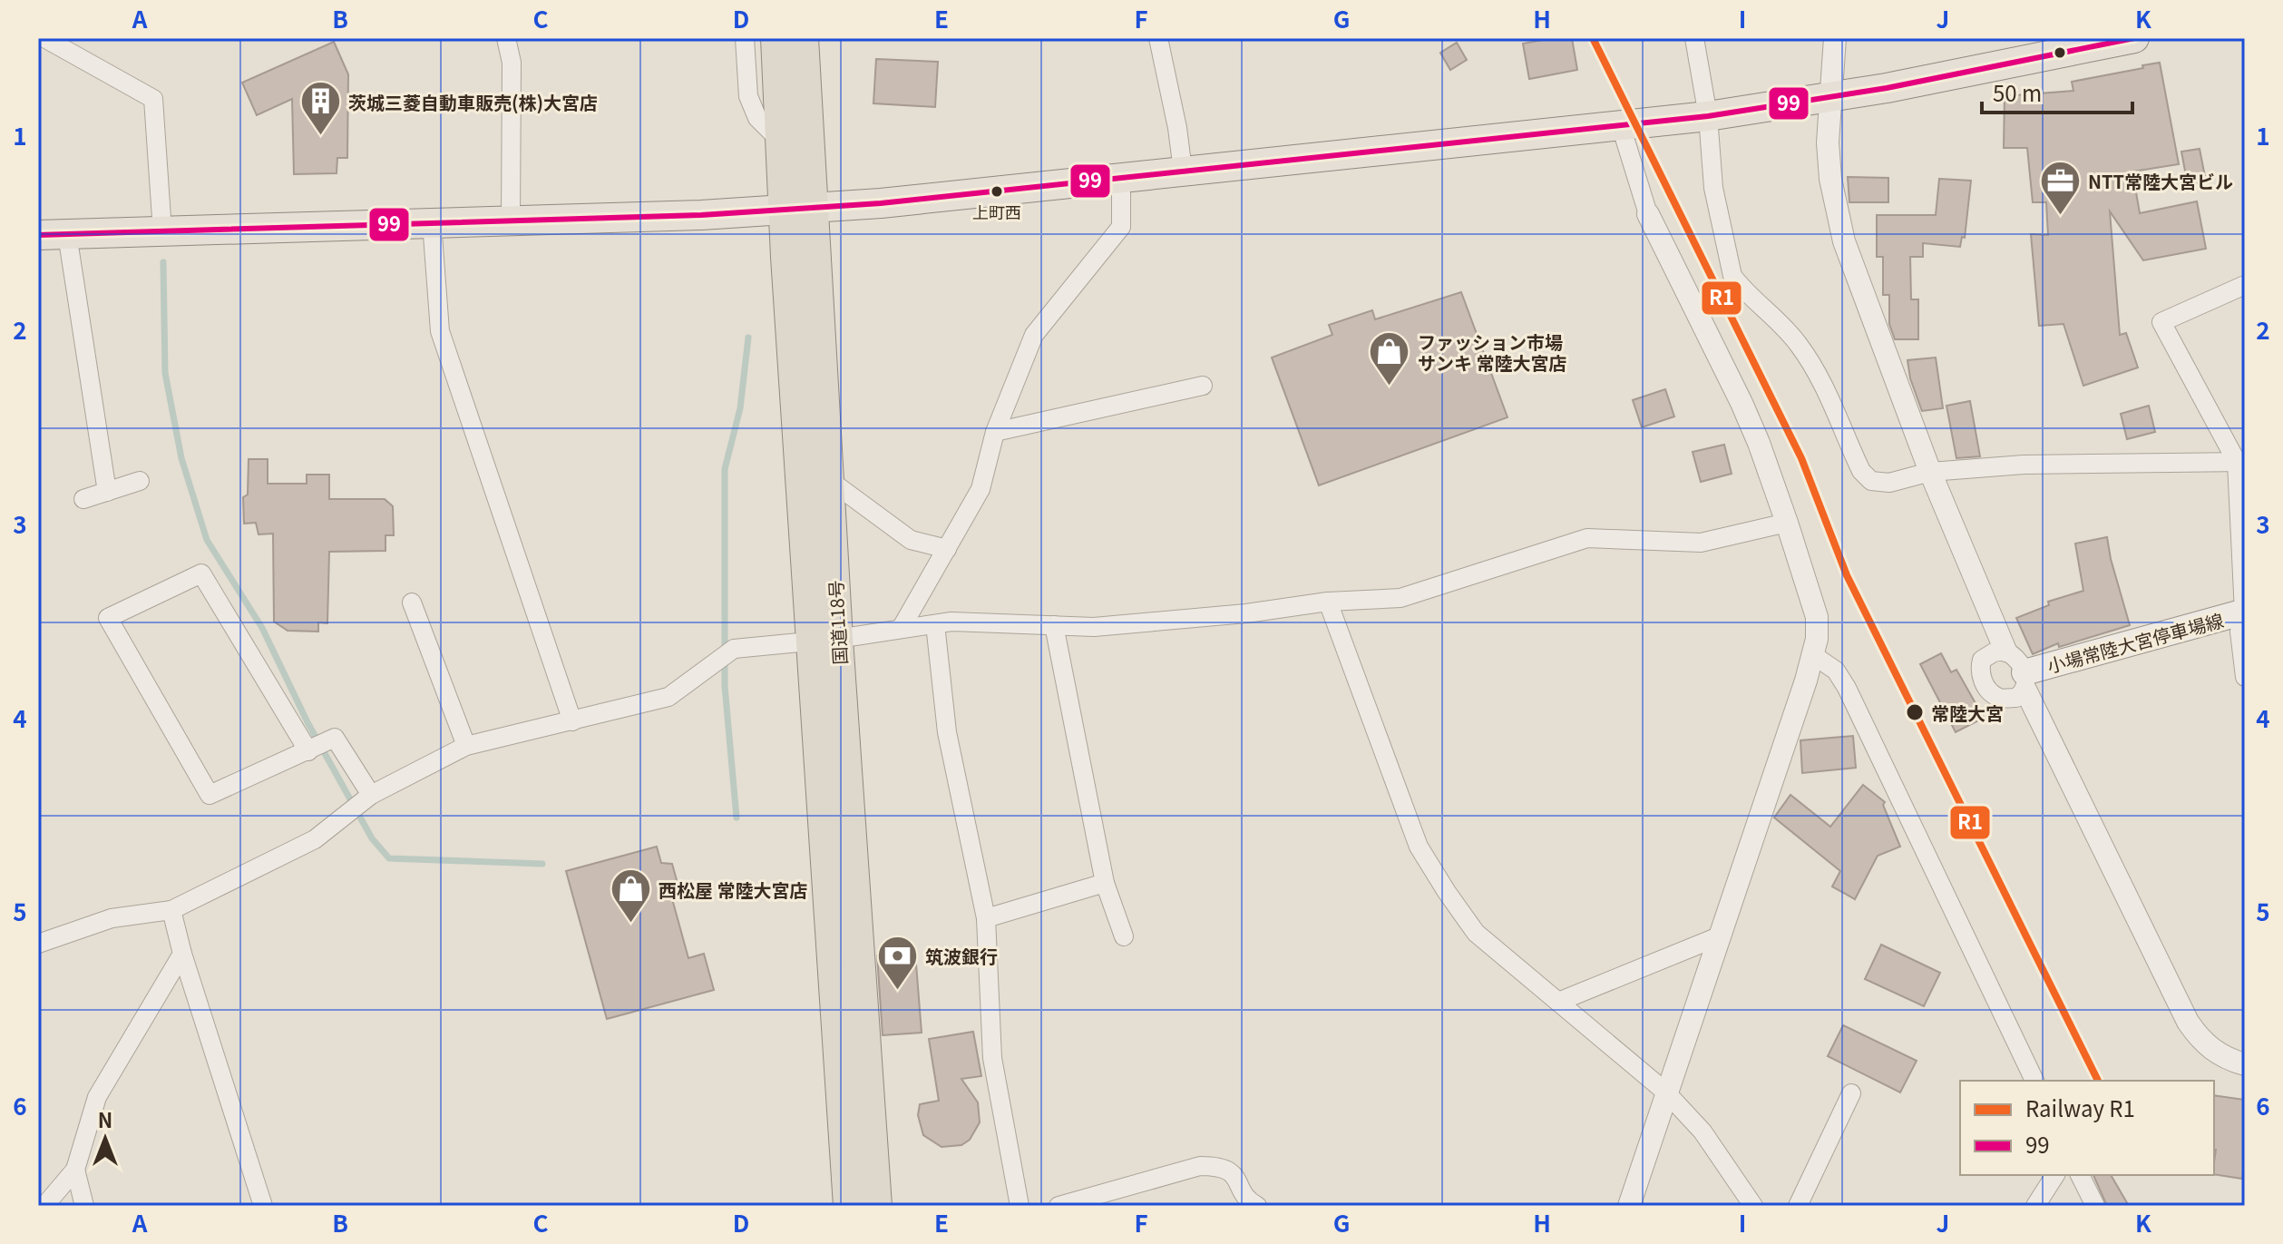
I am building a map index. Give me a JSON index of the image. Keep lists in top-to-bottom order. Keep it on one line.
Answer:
{"streets":{"highway":["国道118号"],"main road":["小場常陸大宮停車場線"]},"places":{"building":["茨城三菱自動車販売(株)大宮店"],"other":["上町西","常陸大宮"],"office":["NTT常陸大宮ビル"],"shop":["ファッション市場 サンキ 常陸大宮店","西松屋 常陸大宮店"],"bank":["筑波銀行"]},"lines":["rail line R1","transit line 99"],"legend":["Railway R1","99"],"scale_bar":"50 m","north":"top","grid":{"columns":["A","B","C","D","E","F","G","H","I","J","K"],"rows":["1","2","3","4","5","6"]}}
